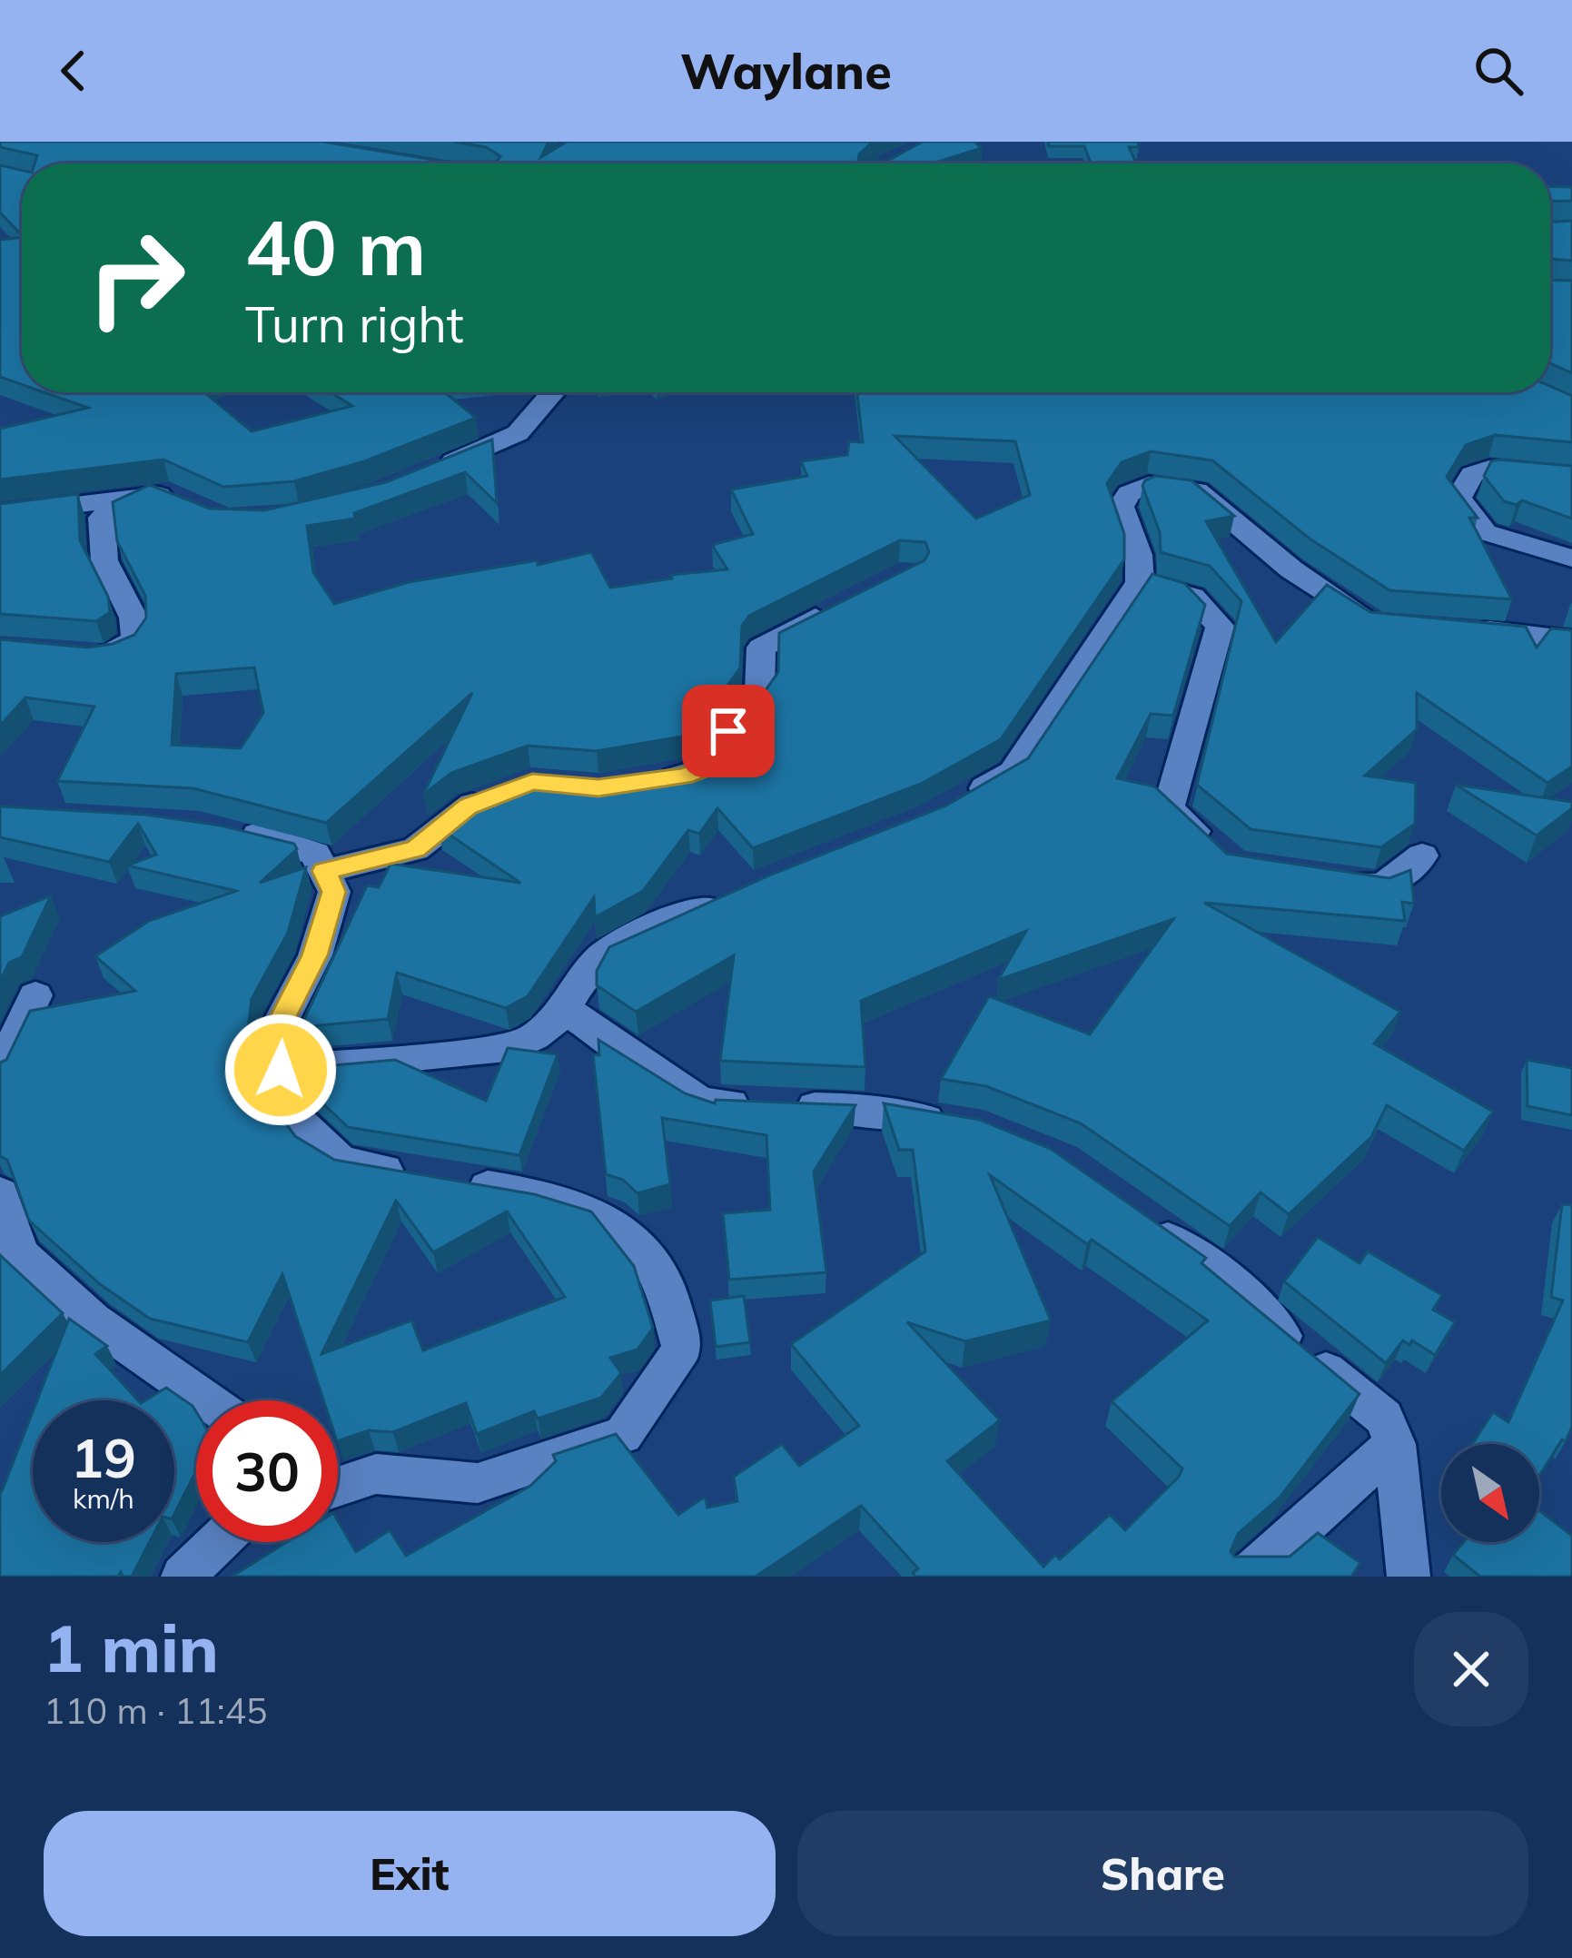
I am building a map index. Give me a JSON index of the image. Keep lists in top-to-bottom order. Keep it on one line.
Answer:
{"north":"bottom right","page":{"header":"Waylane","turn":["40 m","Turn right"],"speed":"19 km/h","limit":"30","heading":["1 min","110 m · 11:45"],"buttons":["Exit","Share"]}}
